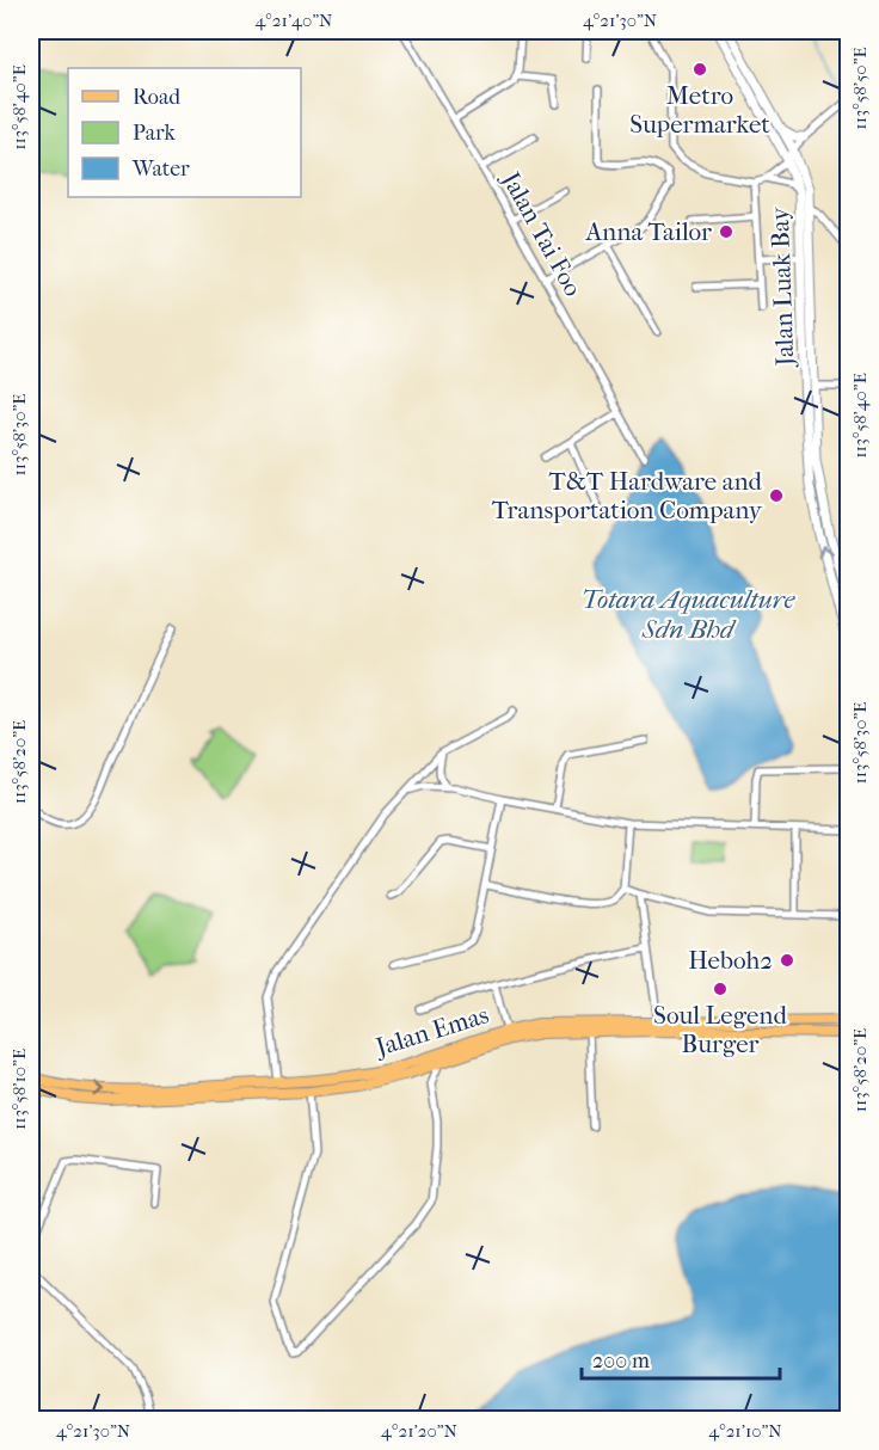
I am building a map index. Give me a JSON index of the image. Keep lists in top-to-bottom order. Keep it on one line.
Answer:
{"streets":{"main road":["Jalan Emas"],"street":["Jalan Tai Foo","Jalan Luak Bay"]},"water":["Totara Aquaculture Sdn Bhd"],"places":["Metro Supermarket","Anna Tailor","T&T Hardware and Transportation Company","Heboh2","Soul Legend Burger"],"legend":["Road","Park","Water"],"scale_bar":"200 m","coordinates":["4°21'40\"N","4°21'30\"N","113°58'50\"E","113°58'40\"E","113°58'30\"E","113°58'20\"E","113°58'10\"E","4°21'20\"N","4°21'10\"N"]}
